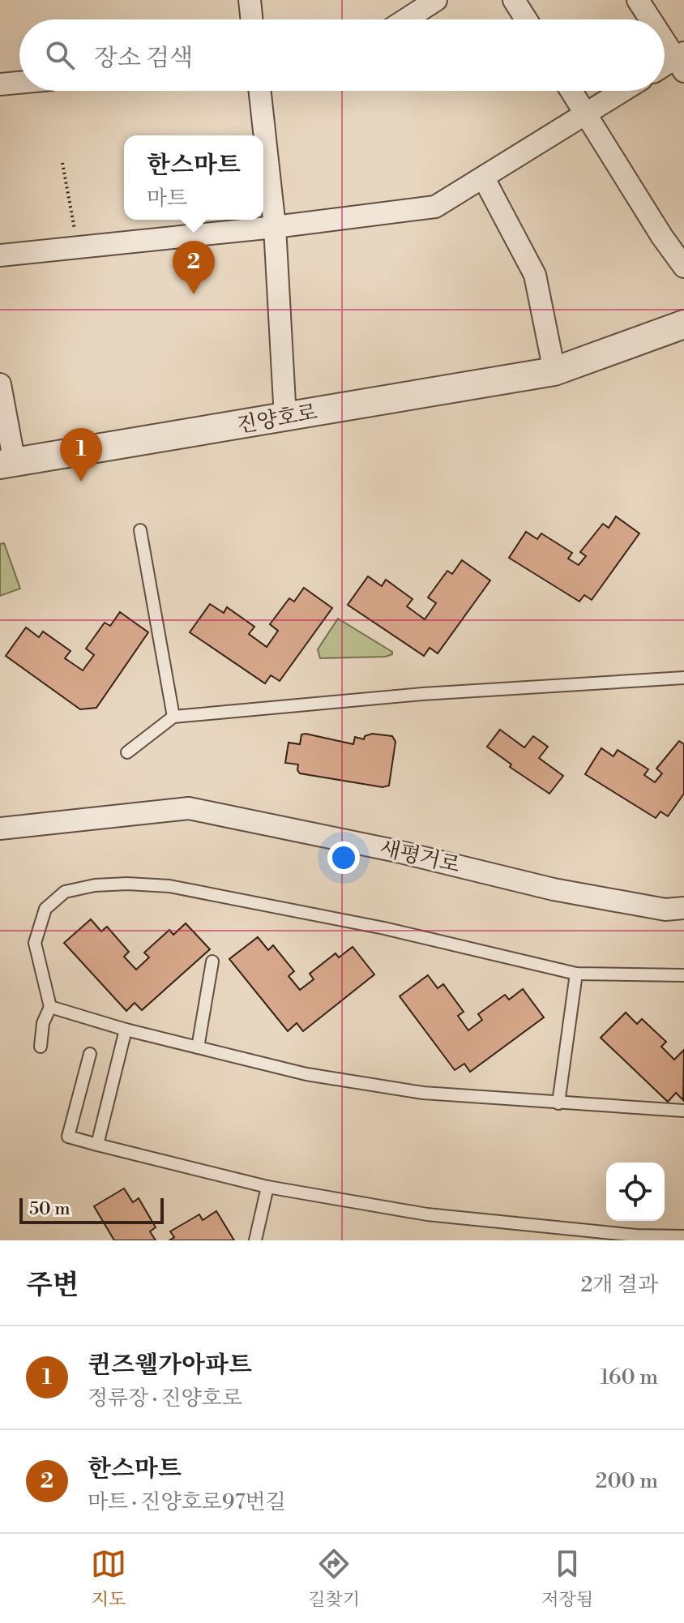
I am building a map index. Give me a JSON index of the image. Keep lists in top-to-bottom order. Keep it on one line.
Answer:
{"streets":{"street":["진양호로","새평거로"]},"scale_bar":"50 m","page":{"search":"장소 검색","popup":["한스마트","마트"],"pins":["2","1"],"scale":"50 m","heading":["주변","2개 결과"],"list":[{"mark":"1","name":"퀸즈웰가아파트","note":"정류장 · 진양호로","value":"160 m"},{"mark":"2","name":"한스마트","note":"마트 · 진양호로97번길","value":"200 m"}],"nav":["지도","길찾기","저장됨"]}}
